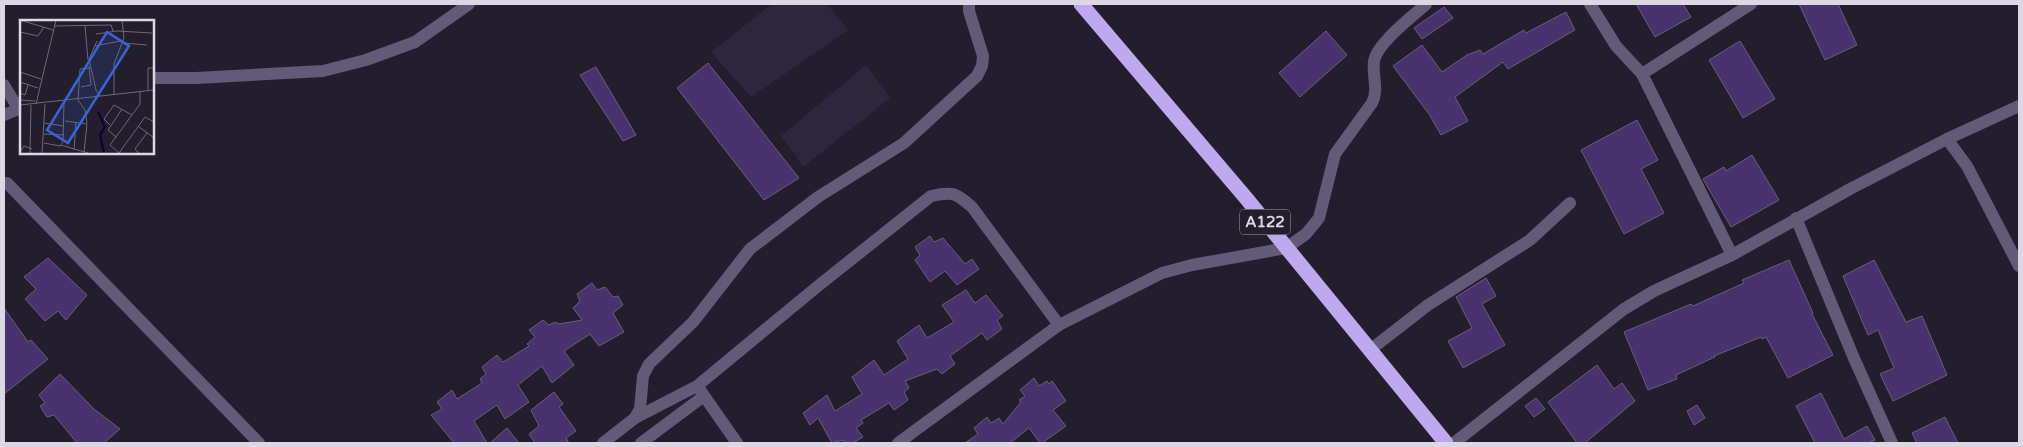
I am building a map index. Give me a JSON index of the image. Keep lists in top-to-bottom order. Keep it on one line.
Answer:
{"streets":{"highway":["A122"]}}
